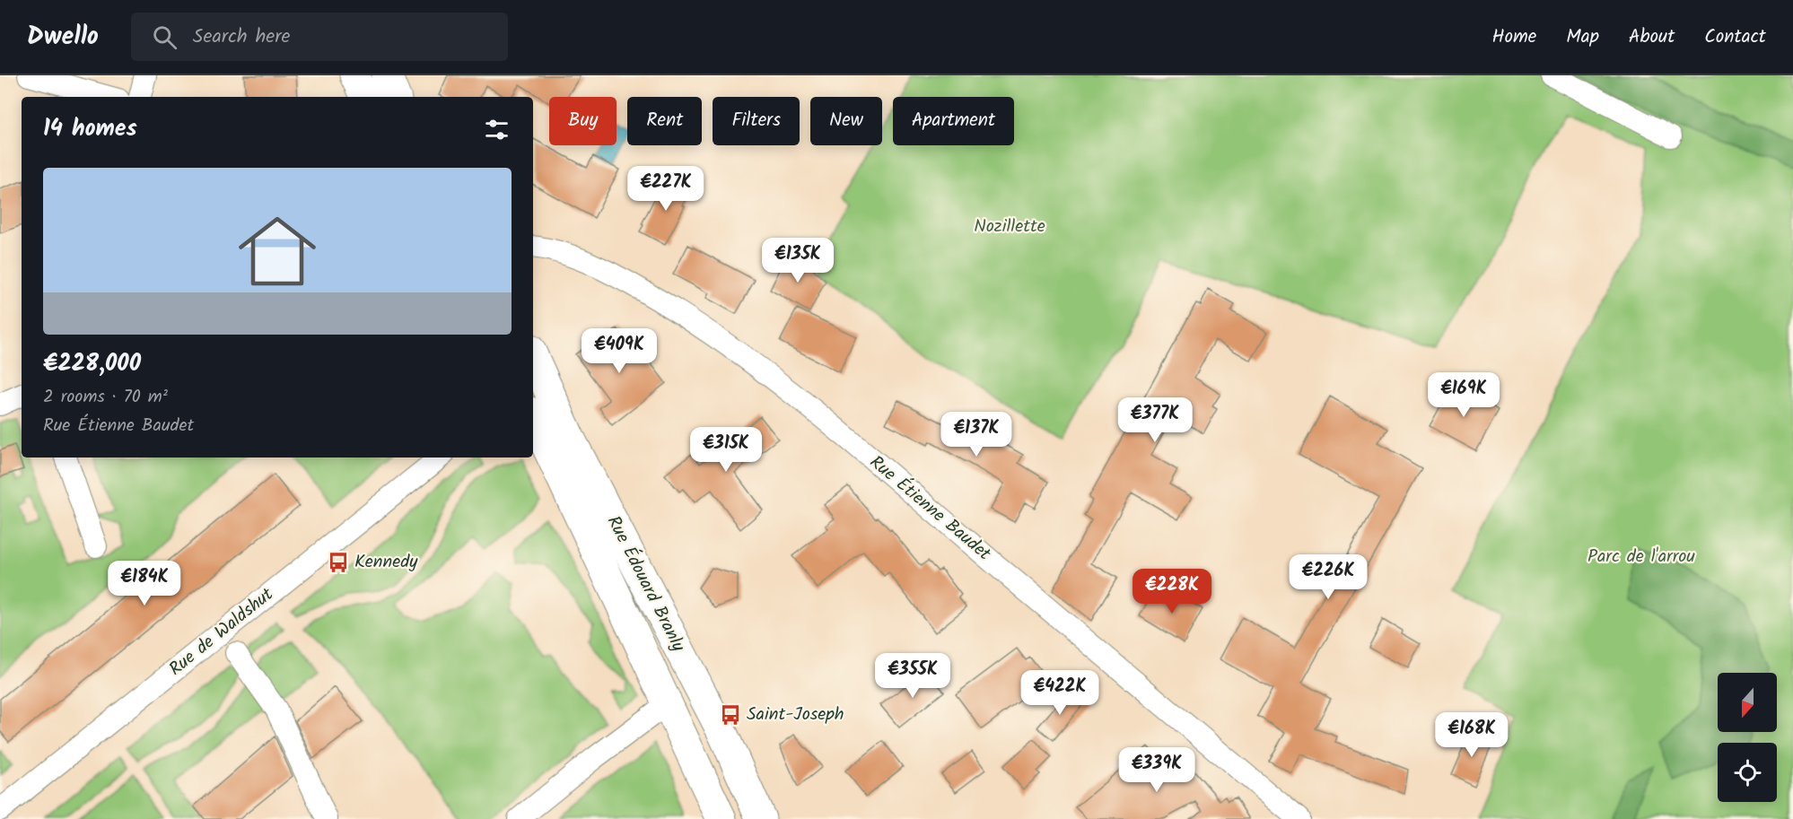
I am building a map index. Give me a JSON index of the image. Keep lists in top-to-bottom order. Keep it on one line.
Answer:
{"streets":{"main road":["Rue Édouard Branly"],"street":["Rue Étienne Baudet","Rue de Waldshut"]},"parks":["Nozillette","Parc de l'arrou"],"places":{"bus stop":["Kennedy","Saint-Joseph"]},"north":"bottom","page":{"header":"Dwello","search":"Search here","nav":["Home","Map","About","Contact"],"chip":["Buy","Rent","Filters","New","Apartment"],"heading":"14 homes","list":[{"name":"€228,000","note":"2 rooms · 70 m² · Rue Étienne Baudet"}],"price":["€227K","€135K","€409K","€169K","€377K","€137K","€315K","€226K","€184K","€228K","€355K","€422K","€168K","€339K"]}}
